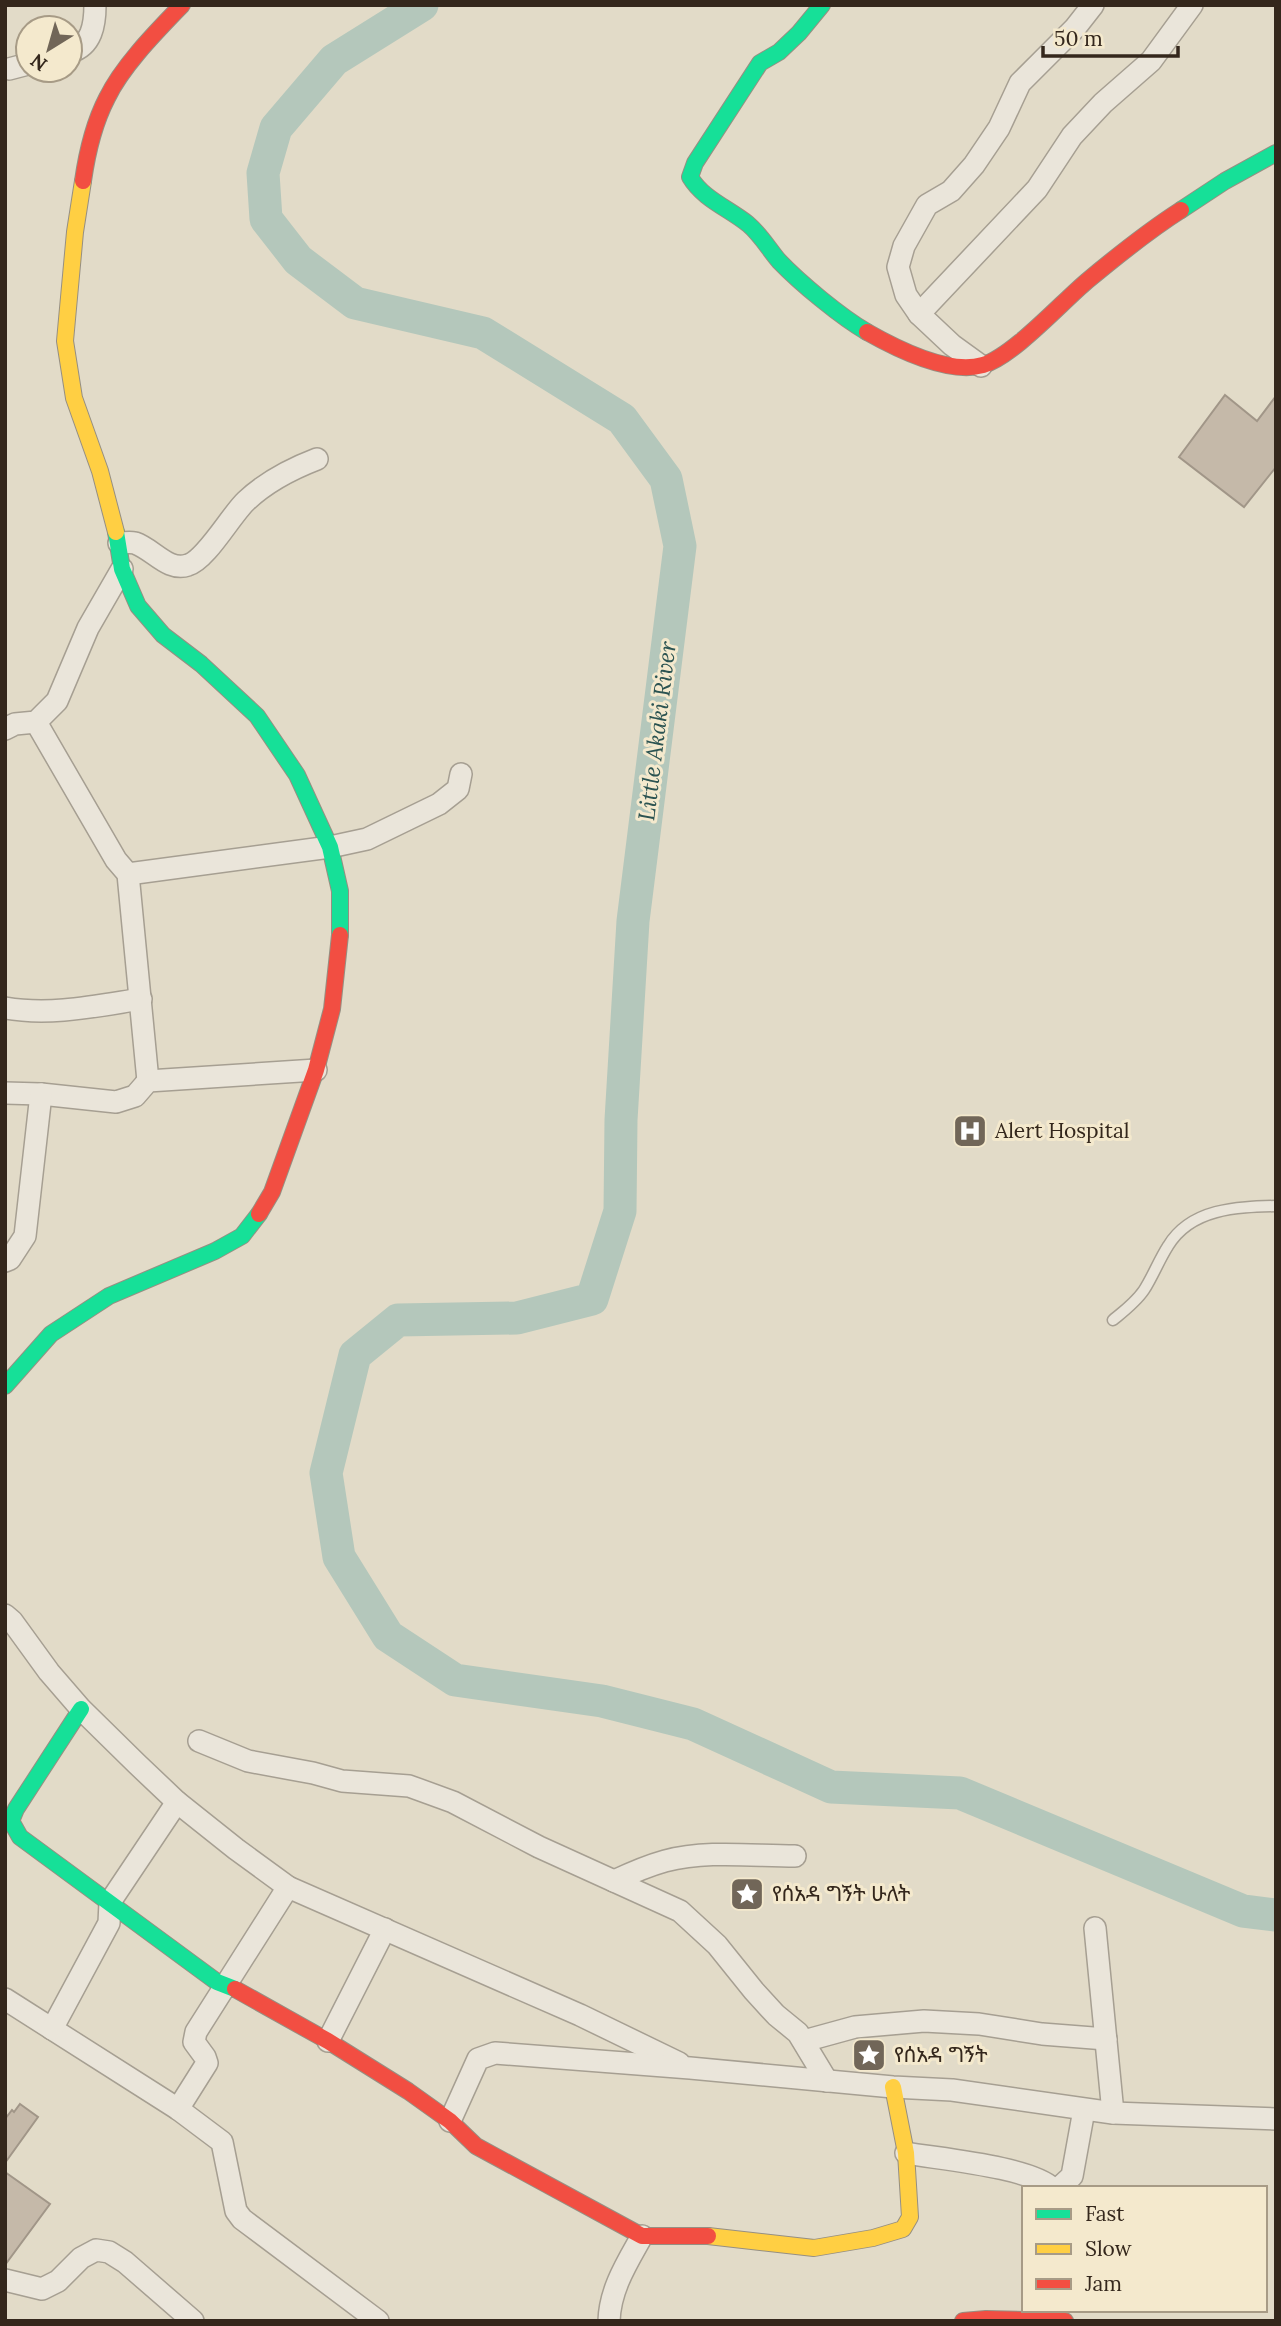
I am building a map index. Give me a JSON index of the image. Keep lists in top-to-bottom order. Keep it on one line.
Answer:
{"water":["Little Akaki River"],"places":{"hospital":["Alert Hospital"],"place":["የሰአዳ ግኝት ሁለት","የሰአዳ ግኝት"]},"legend":["Fast","Slow","Jam"],"scale_bar":"50 m","north":"bottom left"}
